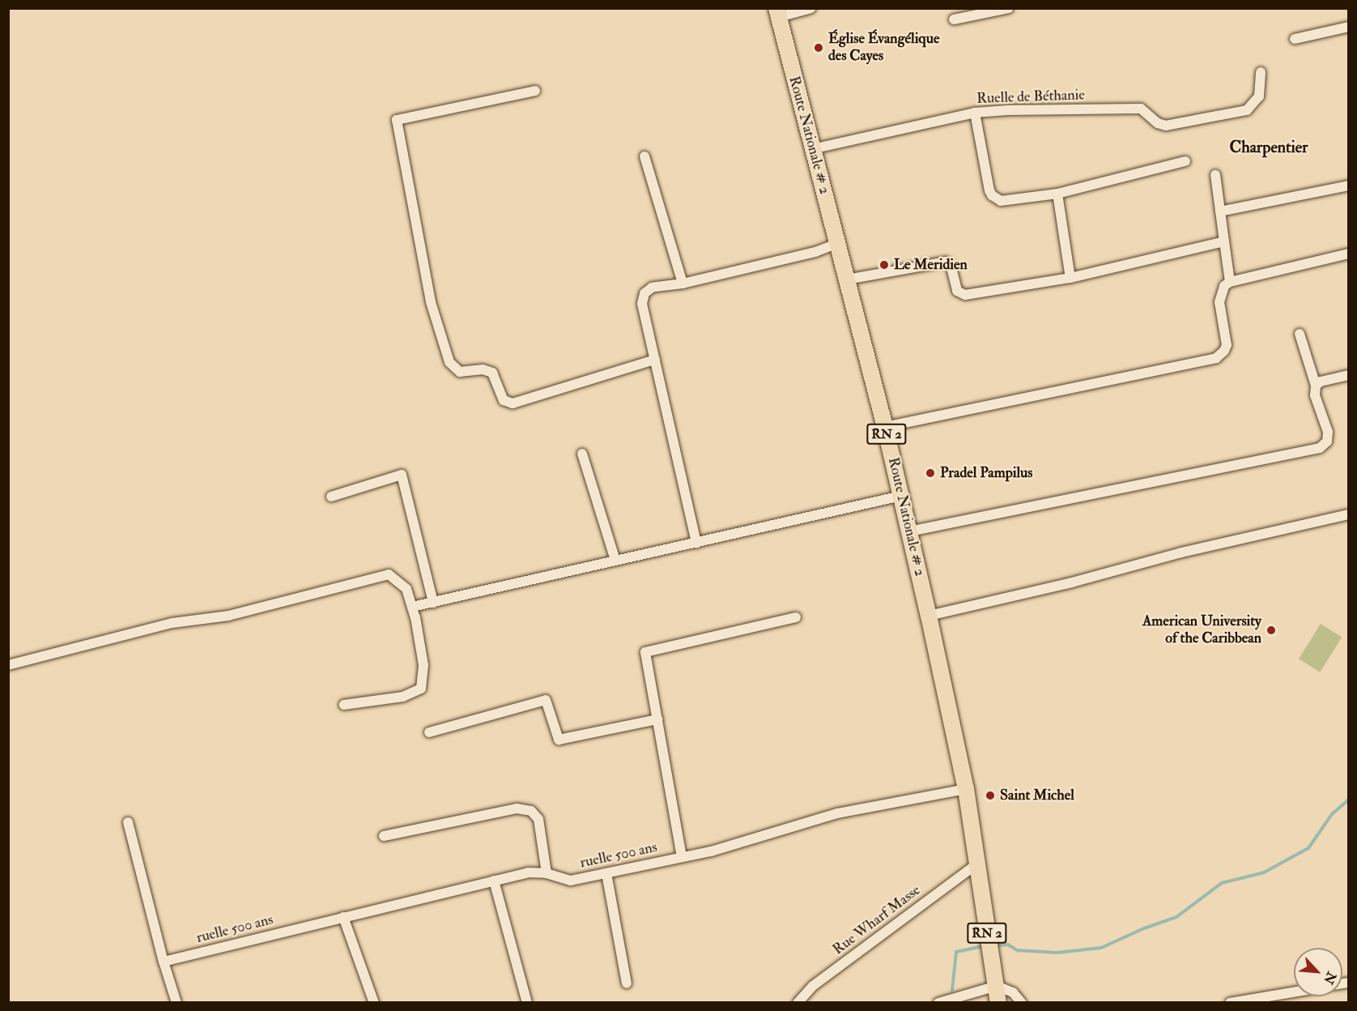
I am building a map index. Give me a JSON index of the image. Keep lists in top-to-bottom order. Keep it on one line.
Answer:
{"streets":{"main road":["Route Nationale # 2","RN 2"],"street":["Ruelle de Béthanie","ruelle 500 ans","Rue Wharf Masse"]},"crossings":[["Ruelle de Béthanie","Route Nationale # 2"],["Route Nationale # 2","ruelle 500 ans"],["Route Nationale # 2","Rue Wharf Masse"]],"districts":["Charpentier"],"places":["Église Évangélique des Cayes","Le Meridien","Pradel Pampilus","American University of the Caribbean","Saint Michel"],"north":"bottom right"}
